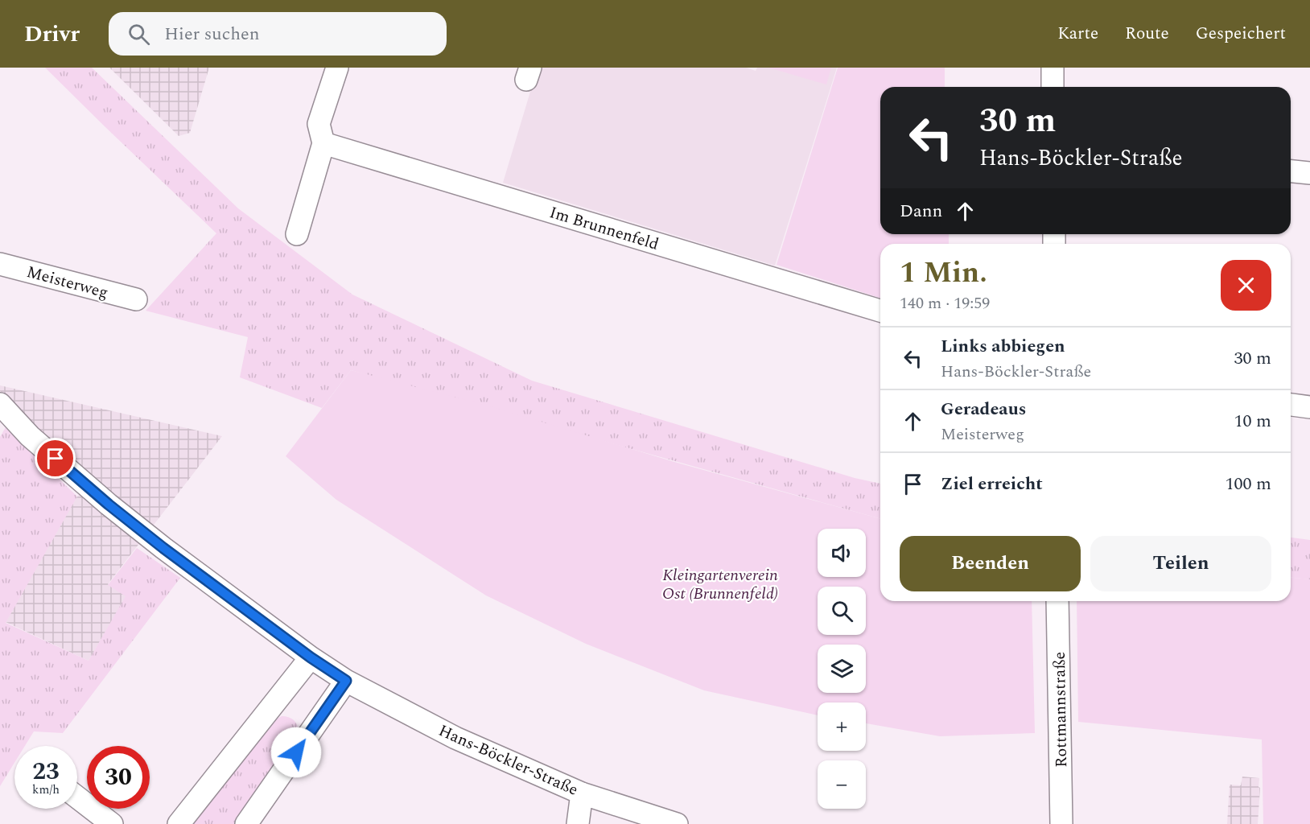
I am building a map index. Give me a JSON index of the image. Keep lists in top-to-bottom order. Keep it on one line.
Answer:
{"streets":{"street":["Im Brunnenfeld","Meisterweg","Rottmannstraße","Hans-Böckler-Straße"]},"parks":["Kleingartenverein Ost (Brunnenfeld)"],"page":{"header":"Drivr","search":"Hier suchen","nav":["Karte","Route","Gespeichert"],"turn":["30 m","Hans-Böckler-Straße"],"then":"Dann","heading":["1 Min.","140 m · 19:59"],"list":[{"name":"Links abbiegen","note":"Hans-Böckler-Straße","value":"30 m"},{"name":"Geradeaus","note":"Meisterweg","value":"10 m"},{"name":"Ziel erreicht","value":"100 m"}],"buttons":["Beenden","Teilen"],"map_buttons":["+","−"],"speed":"23 km/h","limit":"30"}}
